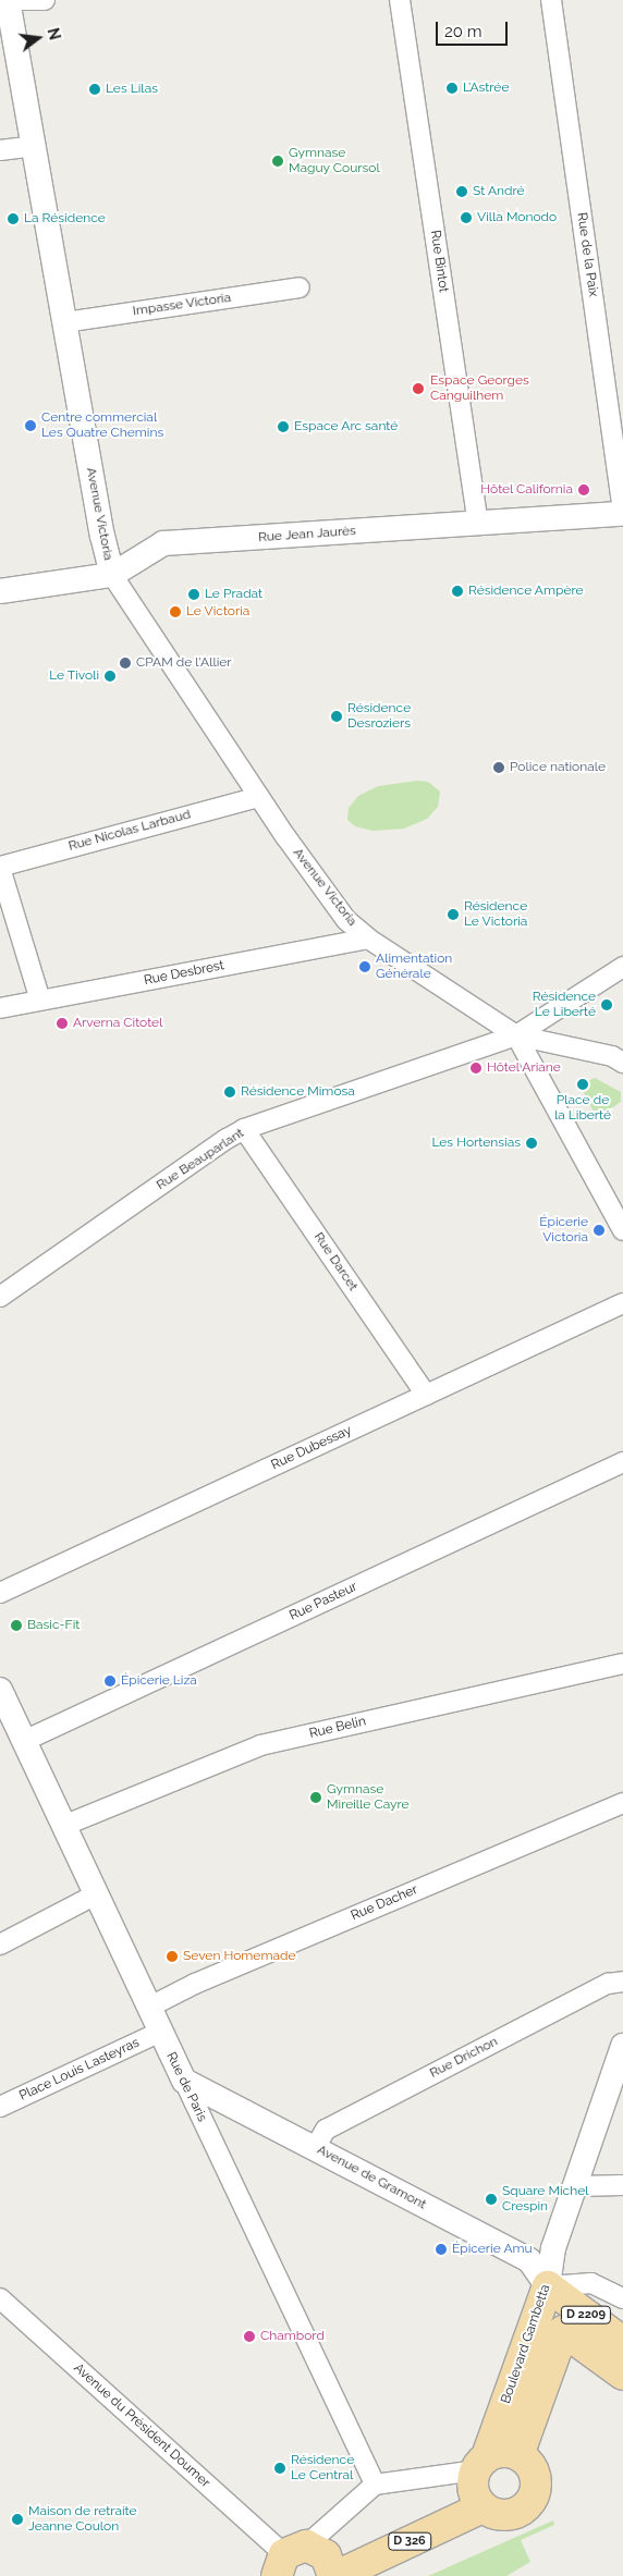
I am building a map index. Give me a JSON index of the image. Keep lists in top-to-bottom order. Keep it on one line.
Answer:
{"streets":{"main road":["Avenue de Gramont","D 2209","Boulevard Gambetta","D 326"],"street":["Rue de la Paix","Rue Bintot","Impasse Victoria","Avenue Victoria","Rue Jean Jaurès","Rue Nicolas Larbaud","Rue Desbrest","Rue Beauparlant","Rue Darcet","Rue Dubessay","Rue Pasteur","Rue Belin","Rue Dacher","Rue Drichon","Place Louis Lasteyras","Rue de Paris","Avenue du Président Doumer"]},"crossings":[["Rue Bintot","Rue Jean Jaurès"],["Impasse Victoria","Avenue Victoria"],["Avenue Victoria","Rue Jean Jaurès"],["Avenue Victoria","Rue Nicolas Larbaud"],["Avenue Victoria","Rue Desbrest"],["Avenue Victoria","Rue Beauparlant"],["Rue Beauparlant","Rue Darcet"],["Rue Darcet","Rue Dubessay"],["Rue Pasteur","Rue de Paris"],["Rue Belin","Rue de Paris"],["Rue Dacher","Rue de Paris"],["Rue Drichon","Avenue de Gramont"],["Place Louis Lasteyras","Rue de Paris"],["Rue de Paris","Avenue de Gramont"],["Avenue de Gramont","Boulevard Gambetta"],["Boulevard Gambetta","D 326"],["Avenue du Président Doumer","D 326"]],"places":["L’Astrée","Les Lilas","Gymnase Maguy Coursol","St André","Villa Monodo","La Résidence","Espace Georges Canguilhem","Centre commercial Les Quatre Chemins","Espace Arc santé","Hôtel California","Résidence Ampère","Le Pradat","Le Victoria","CPAM de l'Allier","Le Tivoli","Résidence Desroziers","Police nationale","Résidence Le Victoria","Alimentation Générale","Résidence Le Liberté","Arverna Citotel","Hôtel Ariane","Place de la Liberté","Résidence Mimosa","Les Hortensias","Épicerie Victoria","Basic-Fit","Épicerie Liza","Gymnase Mireille Cayre","Seven Homemade","Square Michel Crespin","Épicerie Amu","Chambord","Résidence Le Central","Maison de retraite Jeanne Coulon"],"scale_bar":"20 m","north":"right"}
